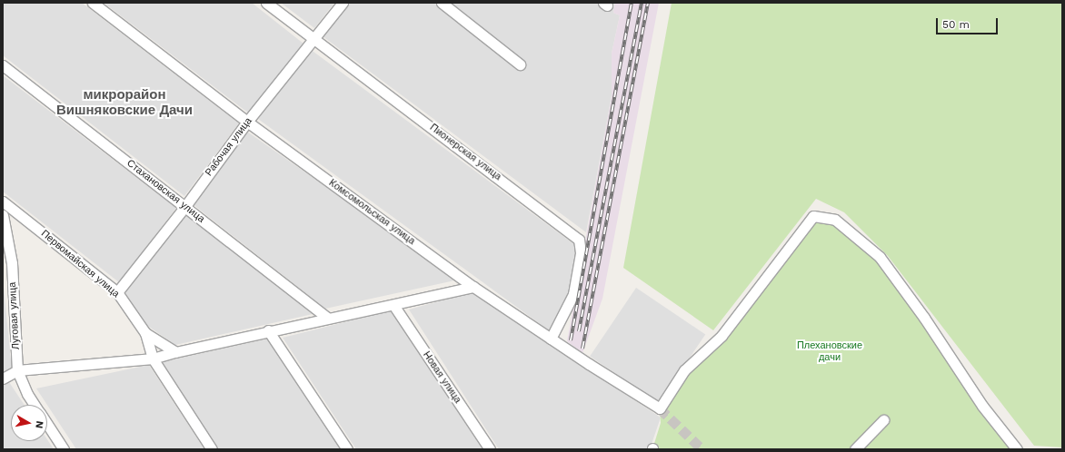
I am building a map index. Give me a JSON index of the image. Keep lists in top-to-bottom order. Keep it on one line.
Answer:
{"streets":{"street":["Рабочая улица","Пионерская улица","Стахановская улица","Комсомольская улица","Первомайская улица","Луговая улица","Новая улица"]},"crossings":[["Рабочая улица","Пионерская улица"],["Рабочая улица","Стахановская улица"],["Рабочая улица","Комсомольская улица"],["Рабочая улица","Первомайская улица"],["Пионерская улица","Комсомольская улица"]],"districts":["микрорайон Вишняковские Дачи"],"parks":["Плехановские дачи"],"scale_bar":"50 m","north":"right"}
